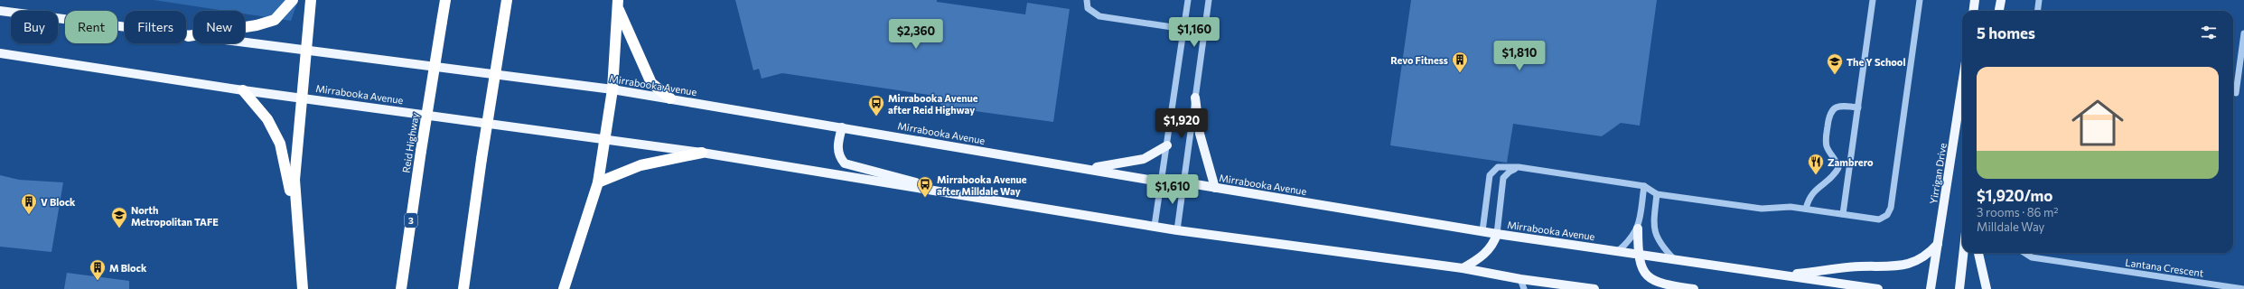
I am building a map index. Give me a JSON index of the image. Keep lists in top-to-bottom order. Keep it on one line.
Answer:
{"streets":{"highway":["Reid Highway","3"],"main road":["Mirrabooka Avenue","Yirrigan Drive"],"street":["Lantana Crescent"]},"places":{"building":["Revo Fitness","V Block","M Block"],"school or university":["The Y School","North Metropolitan TAFE"],"bus stop":["Mirrabooka Avenue after Reid Highway","Mirrabooka Avenue after Milldale Way"],"restaurant":["Zambrero"]},"page":{"chip":["Buy","Rent","Filters","New"],"heading":"5 homes","price":["$1,160","$2,360","$1,810","$1,920","$1,610"],"list":[{"name":"$1,920/mo","note":"3 rooms · 86 m² · Milldale Way"}]}}
